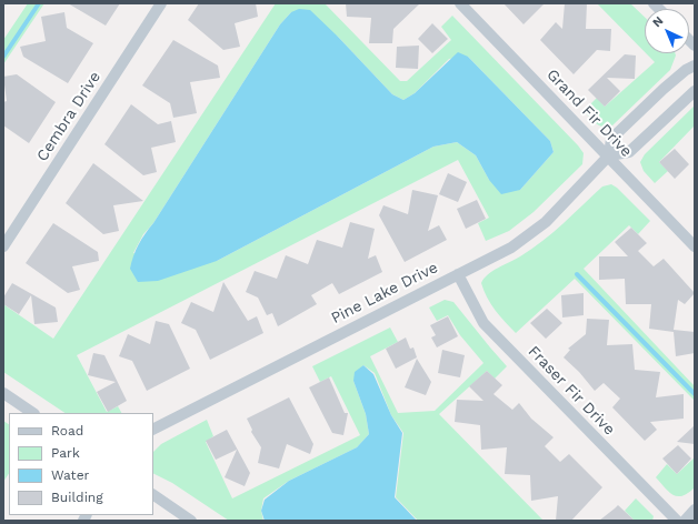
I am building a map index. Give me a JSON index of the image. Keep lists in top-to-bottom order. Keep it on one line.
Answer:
{"streets":{"street":["Grand Fir Drive","Cembra Drive","Pine Lake Drive","Fraser Fir Drive"]},"crossings":[["Grand Fir Drive","Pine Lake Drive"],["Pine Lake Drive","Fraser Fir Drive"]],"legend":["Road","Park","Water","Building"],"north":"top left"}
